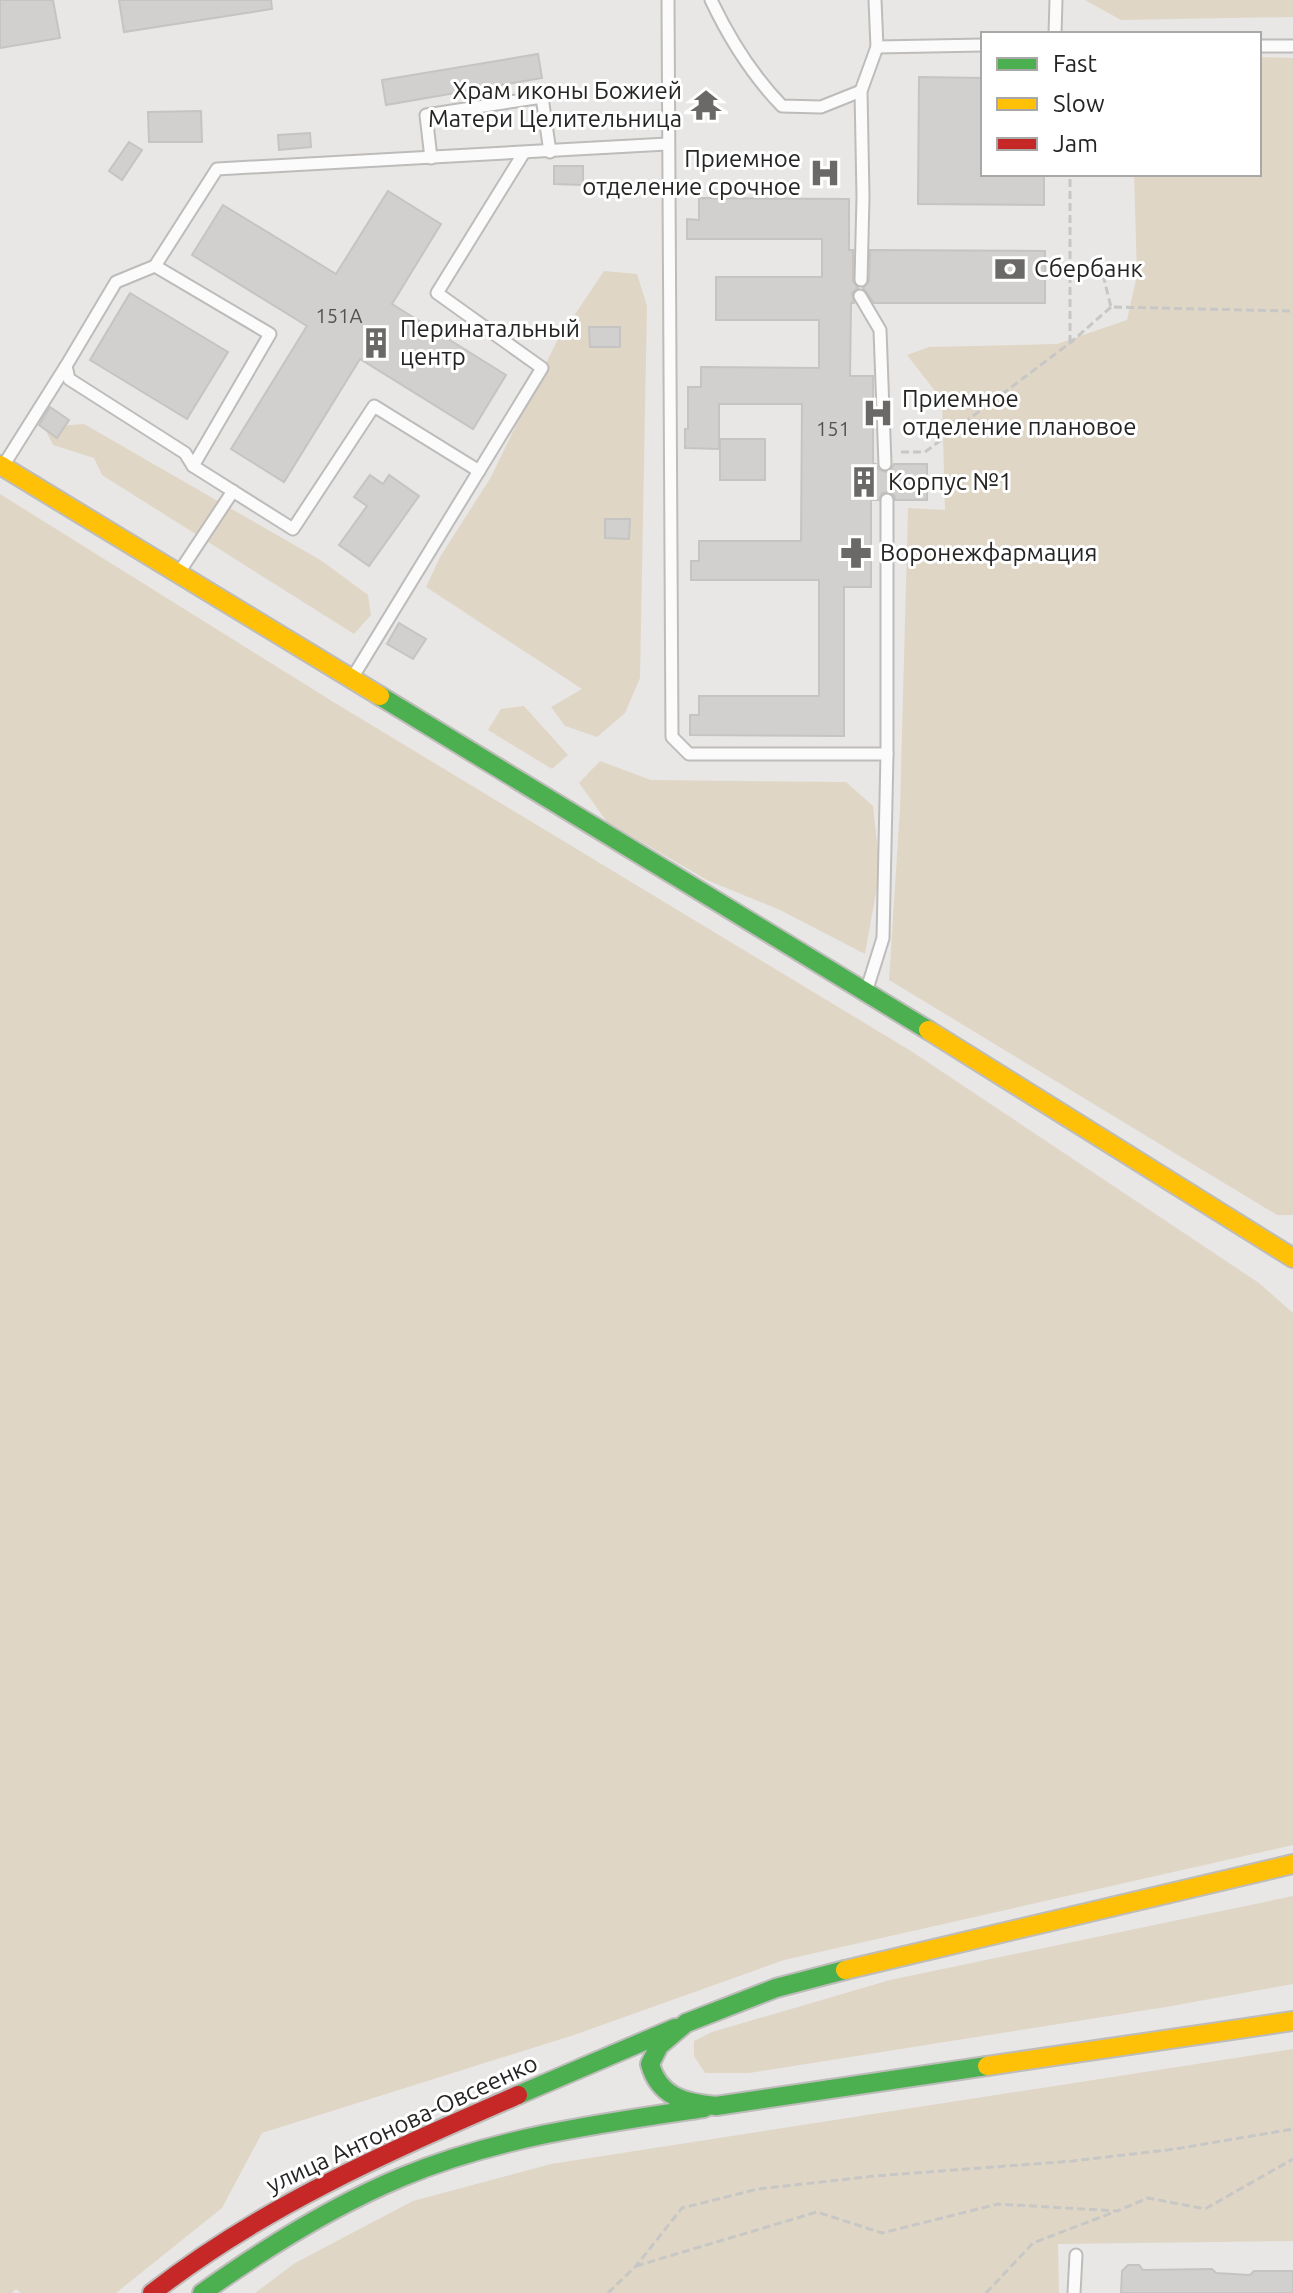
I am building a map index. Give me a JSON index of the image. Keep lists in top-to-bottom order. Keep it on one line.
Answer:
{"streets":{"main road":["улица Антонова-Овсеенко"]},"places":{"temple":["Храм иконы Божией Матери Целительница"],"hospital":["Приемное отделение срочное","Приемное отделение плановое"],"bank":["Сбербанк"],"building":["Перинатальный центр","Корпус №1"],"pharmacy":["Воронежфармация"]},"house_numbers":["151А","151"],"legend":["Fast","Slow","Jam"]}
